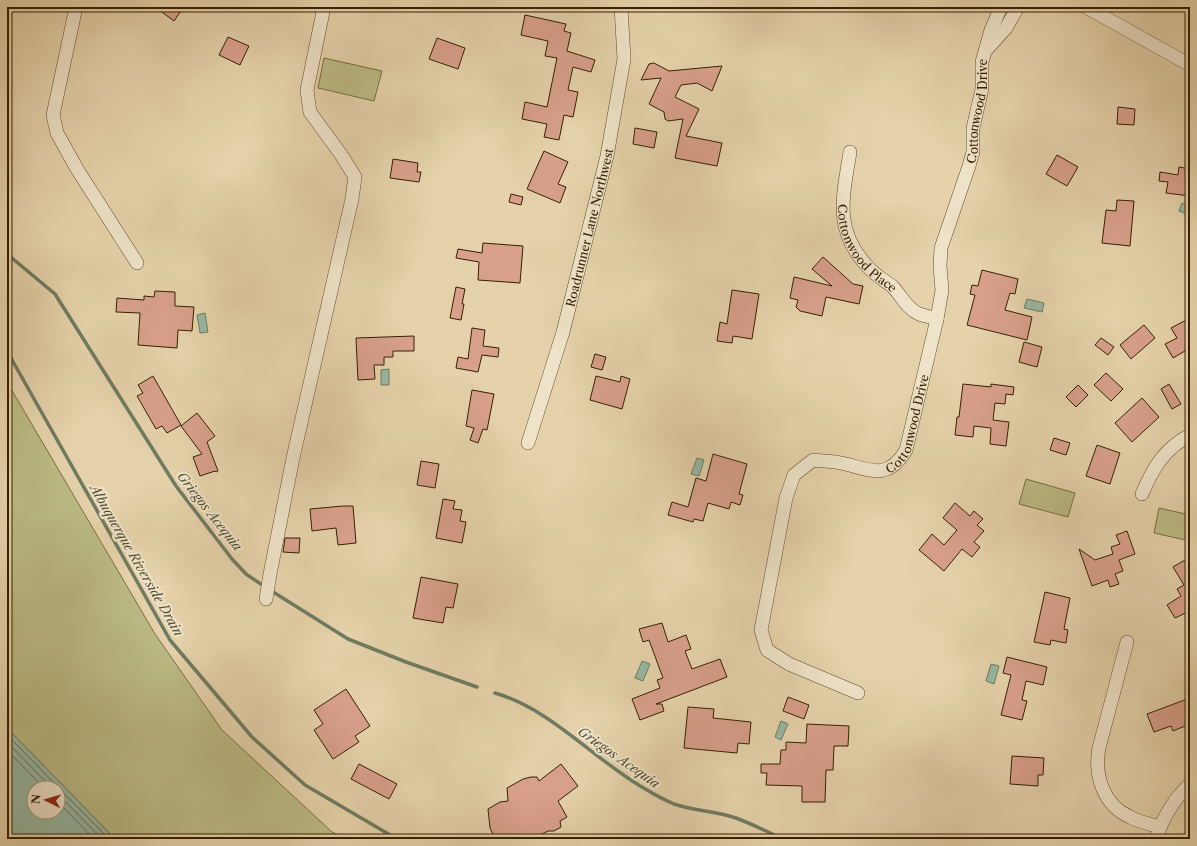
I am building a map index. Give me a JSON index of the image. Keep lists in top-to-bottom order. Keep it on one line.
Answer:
{"streets":{"street":["Cottonwood Drive","Roadrunner Lane Northwest","Cottonwood Place"]},"crossings":[["Cottonwood Drive","Cottonwood Place"]],"water":["Griegos Acequia","Albuquerque Riverside Drain"],"north":"left"}
